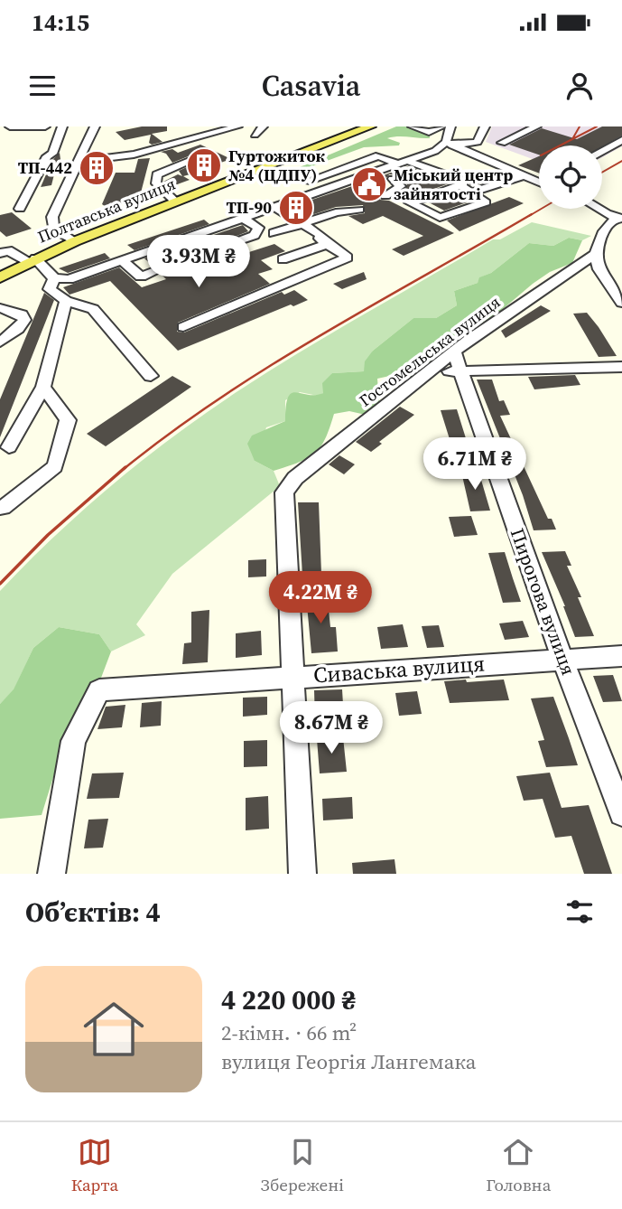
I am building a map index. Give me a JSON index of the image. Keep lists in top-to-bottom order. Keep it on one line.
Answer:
{"streets":{"main road":["Полтавська вулиця"],"street":["Гостомельська вулиця","Пирогова вулиця","Сиваська вулиця"]},"crossings":[["Гостомельська вулиця","Пирогова вулиця"],["Гостомельська вулиця","Сиваська вулиця"],["Пирогова вулиця","Сиваська вулиця"]],"places":{"building":["Гуртожиток №4 (ЦДПУ)","ТП-442","ТП-90"],"public building":["Міський центр зайнятості"]},"page":{"status":"14:15","header":"Casavia","price":["3.93M ₴","6.71M ₴","4.22M ₴","8.67M ₴"],"heading":"Об’єктів: 4","list":[{"name":"4 220 000 ₴","note":"2-кімн. · 66 m² · вулиця Георгія Лангемака"}],"tabs":["Карта","Збережені","Головна"]}}
